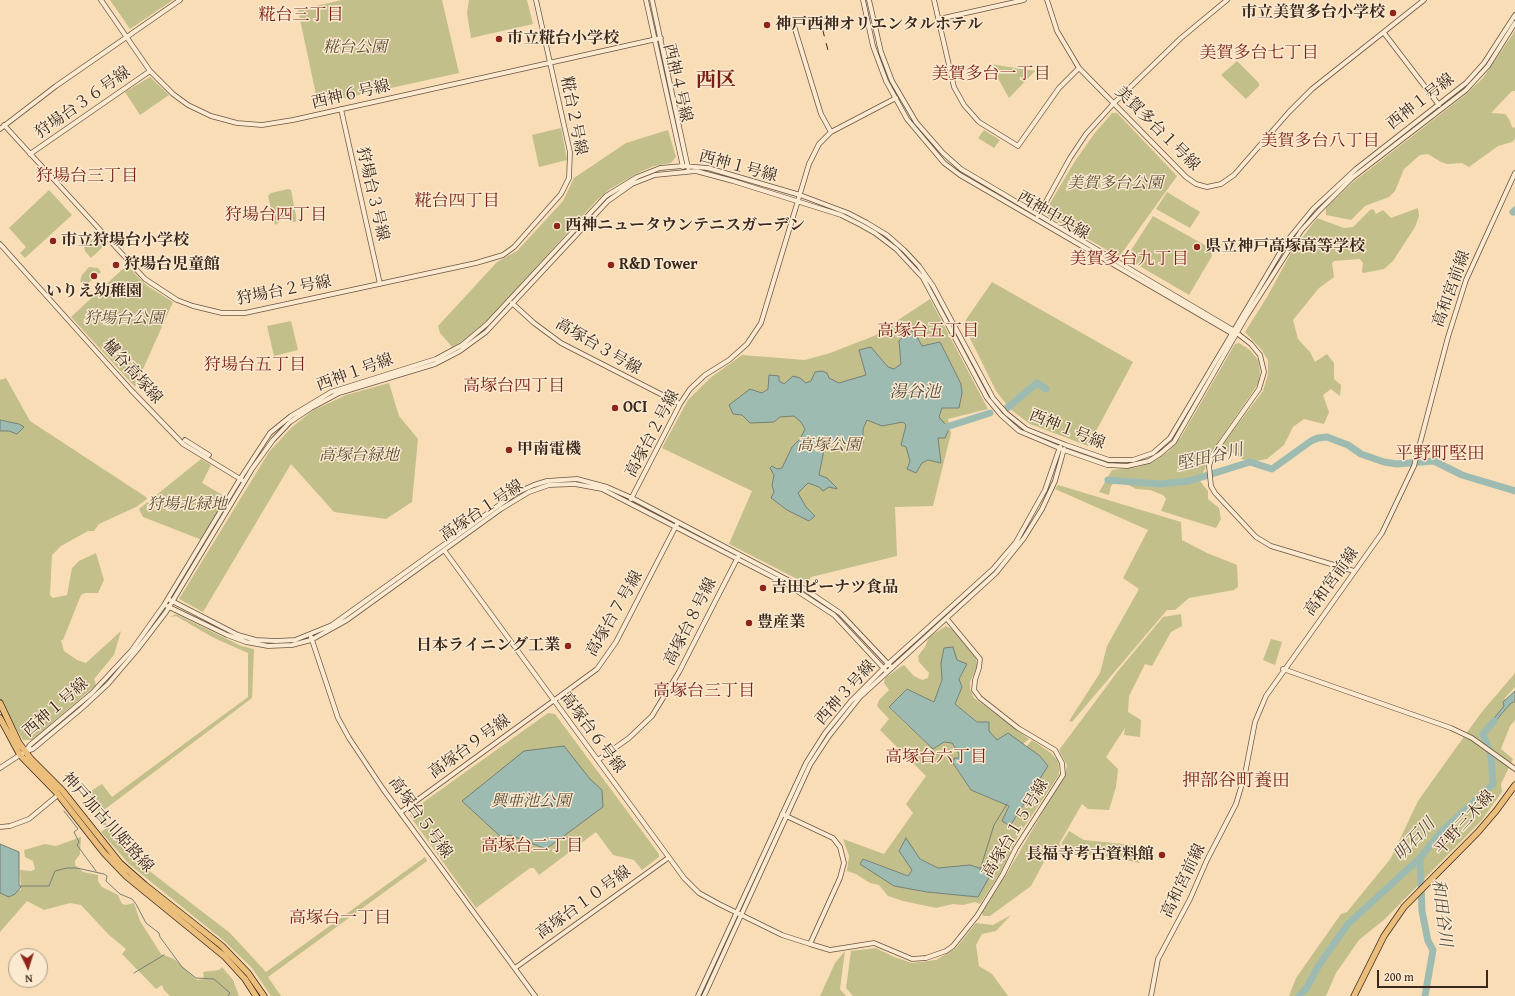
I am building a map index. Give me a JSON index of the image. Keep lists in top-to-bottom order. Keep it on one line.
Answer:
{"streets":{"main road":["神戸加古川姫路線","平野三木線"],"street":["西神４号線","西神６号線","西神１号線","狩場台３６号線","糀台２号線","美賀多台１号線","狩場台３号線","西神中央線","高和宮前線","狩場台２号線","高塚台３号線","櫨谷高塚線","高塚台２号線","高塚台１号線","高塚台７号線","高塚台８号線","西神３号線","高塚台６号線","高塚台９号線","高塚台５号線","高塚台１５号線","高塚台１０号線"]},"crossings":[["西神４号線","西神６号線"],["西神４号線","西神１号線"],["西神６号線","狩場台３６号線"],["西神６号線","糀台２号線"],["西神６号線","狩場台３号線"],["西神１号線","西神中央線"],["西神１号線","高塚台３号線"],["西神１号線","櫨谷高塚線"],["西神１号線","高塚台２号線"],["西神１号線","高塚台１号線"],["西神１号線","西神３号線"],["西神１号線","神戸加古川姫路線"],["狩場台３６号線","狩場台２号線"],["糀台２号線","狩場台３号線"],["糀台２号線","狩場台２号線"],["狩場台３号線","狩場台２号線"],["高塚台３号線","高塚台２号線"],["高塚台２号線","高塚台１号線"],["高塚台１号線","高塚台７号線"],["高塚台１号線","高塚台８号線"],["高塚台１号線","西神３号線"],["高塚台１号線","高塚台６号線"],["高塚台１号線","高塚台５号線"],["高塚台７号線","高塚台６号線"],["高塚台７号線","高塚台９号線"],["高塚台８号線","高塚台６号線"],["西神３号線","高塚台６号線"],["西神３号線","高塚台１５号線"],["高塚台６号線","高塚台９号線"],["高塚台６号線","高塚台１５号線"],["高塚台６号線","高塚台１０号線"],["高塚台９号線","高塚台５号線"],["高塚台５号線","高塚台１０号線"]],"districts":["糀台三丁目","美賀多台七丁目","美賀多台一丁目","西区","美賀多台八丁目","狩場台三丁目","糀台四丁目","狩場台四丁目","美賀多台九丁目","高塚台五丁目","狩場台五丁目","高塚台四丁目","平野町堅田","高塚台三丁目","高塚台六丁目","押部谷町養田","高塚台二丁目","高塚台一丁目"],"water":["湯谷池","堅田谷川","明石川","和田谷川"],"parks":["糀台公園","美賀多台公園","狩場台公園","高塚公園","高塚台緑地","狩場北緑地","興亜池公園"],"places":["市立美賀多台小学校","神戸西神オリエンタルホテル","市立糀台小学校","西神ニュータウンテニスガーデン","市立狩場台小学校","県立神戸高塚高等学校","狩場台児童館","R&D Tower","いりえ幼稚園","OCI","甲南電機","吉田ピーナツ食品","豊産業","日本ライニング工業","長福寺考古資料館"],"scale_bar":"200 m","north":"bottom"}
